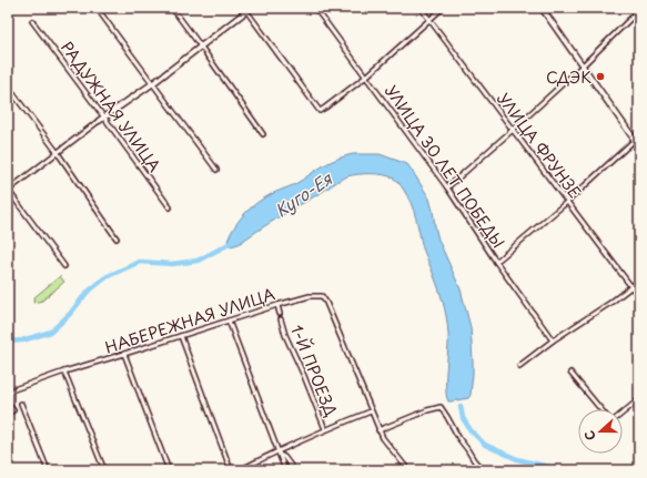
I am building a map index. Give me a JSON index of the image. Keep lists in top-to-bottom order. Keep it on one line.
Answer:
{"streets":{"street":["РАДУЖНАЯ УЛИЦА","УЛИЦА ФРУНЗЕ","УЛИЦА 30 ЛЕТ ПОБЕДЫ","НАБЕРЕЖНАЯ УЛИЦА","1-Й ПРОЕЗД"]},"crossings":[["НАБЕРЕЖНАЯ УЛИЦА","1-Й ПРОЕЗД"]],"water":["Куго-Ея"],"places":["СДЭК"],"north":"left"}
